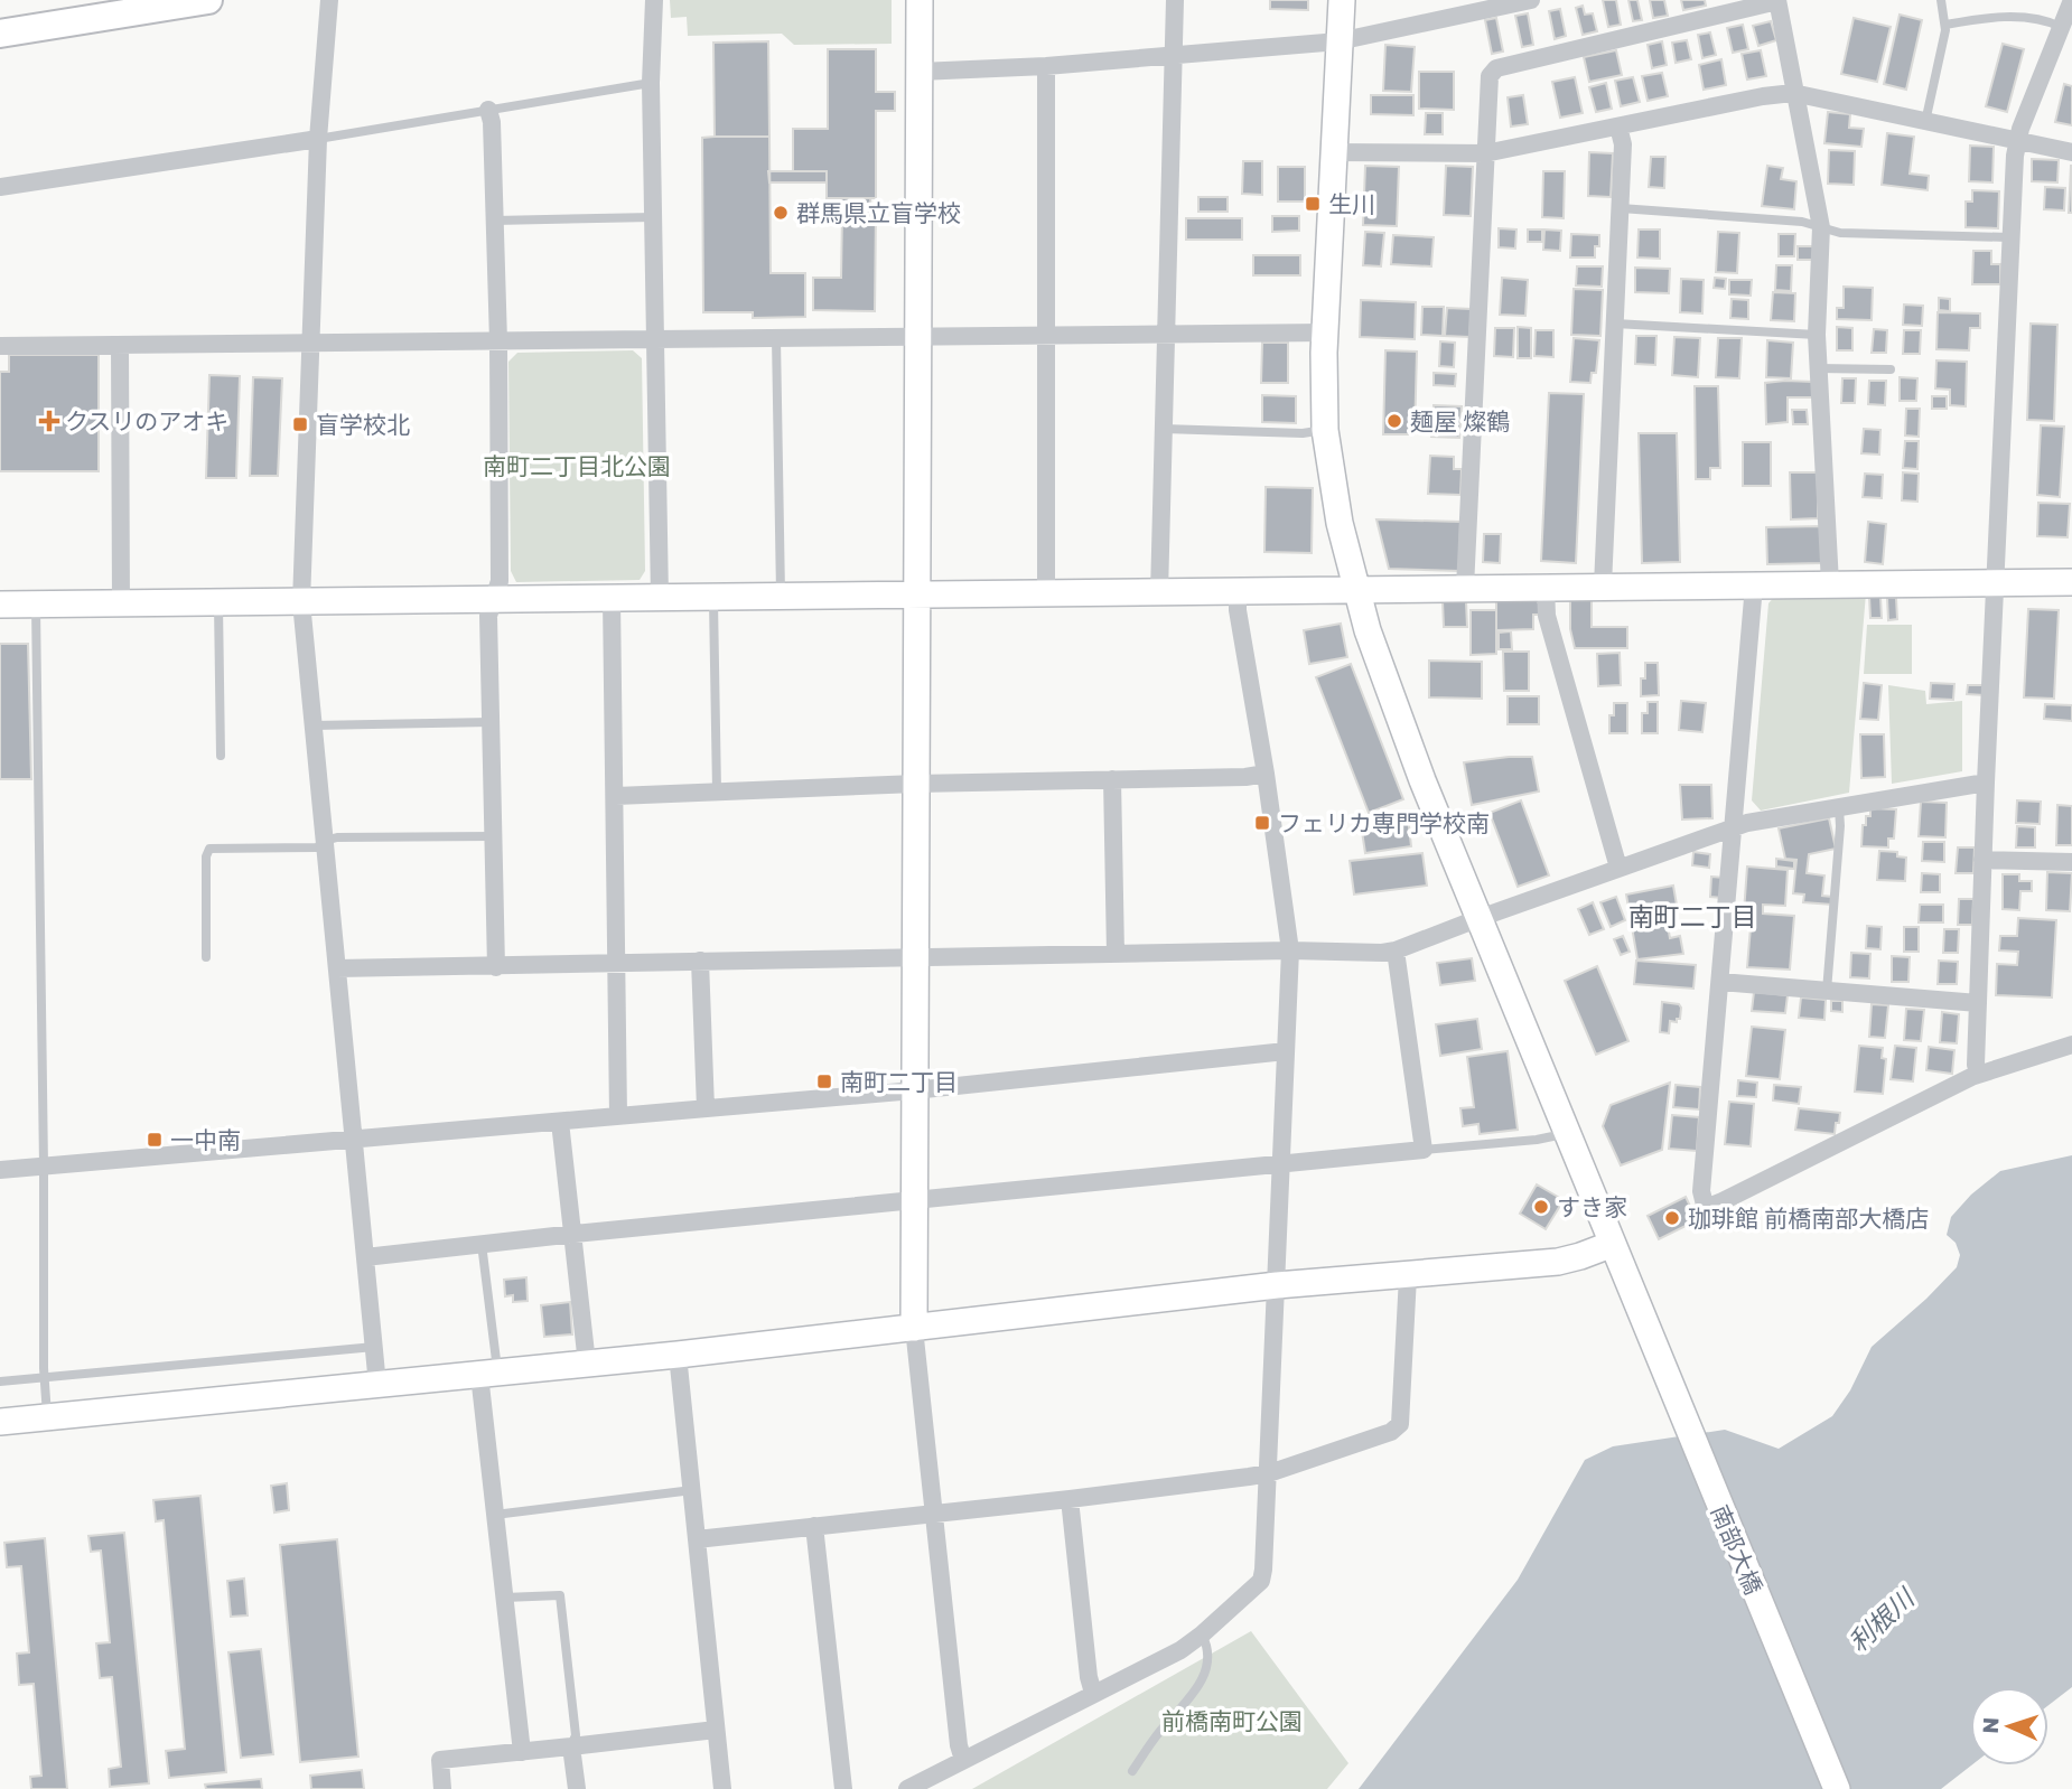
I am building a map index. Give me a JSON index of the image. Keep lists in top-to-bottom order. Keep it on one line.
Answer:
{"streets":{"street":["南部大橋"]},"districts":["南町二丁目"],"water":["利根川"],"parks":["南町二丁目北公園","前橋南町公園"],"places":{"transit":["生川","盲学校北","フェリカ専門学校南","南町二丁目","一中南"],"other":["群馬県立盲学校","麺屋 燦鶴","すき家","珈琲館 前橋南部大橋店"],"health":["クスリのアオキ"]},"north":"left"}
